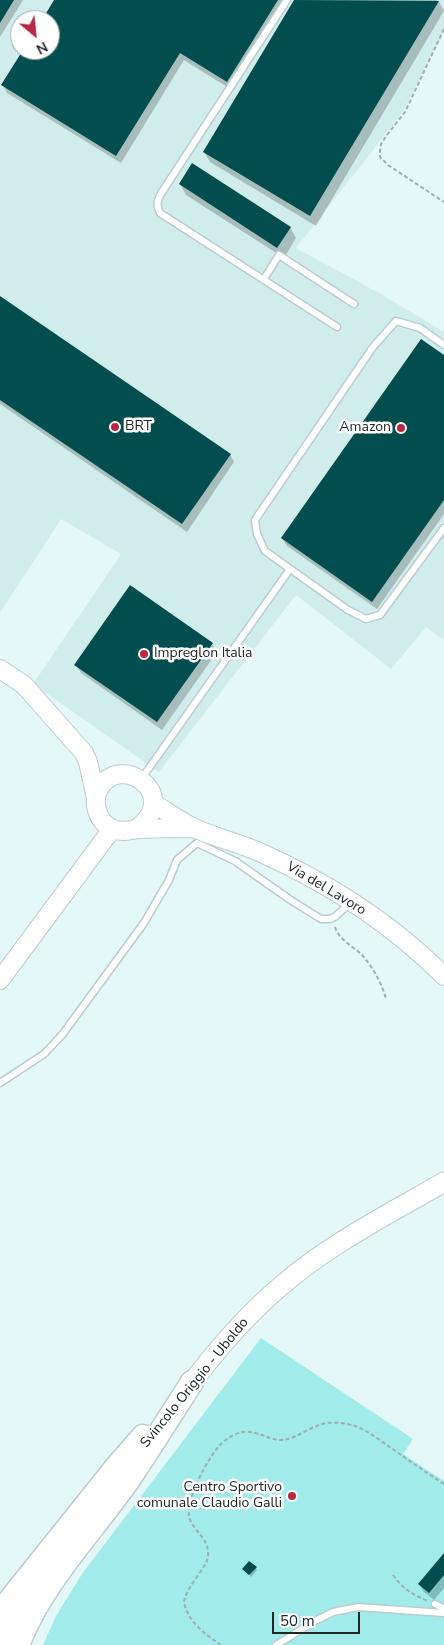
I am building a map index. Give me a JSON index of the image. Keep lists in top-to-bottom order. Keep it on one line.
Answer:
{"streets":{"main road":["Svincolo Origgio - Uboldo"],"street":["Via del Lavoro"]},"places":["BRT","Amazon","Impreglon Italia","Centro Sportivo comunale Claudio Galli"],"scale_bar":"50 m","north":"bottom right"}
